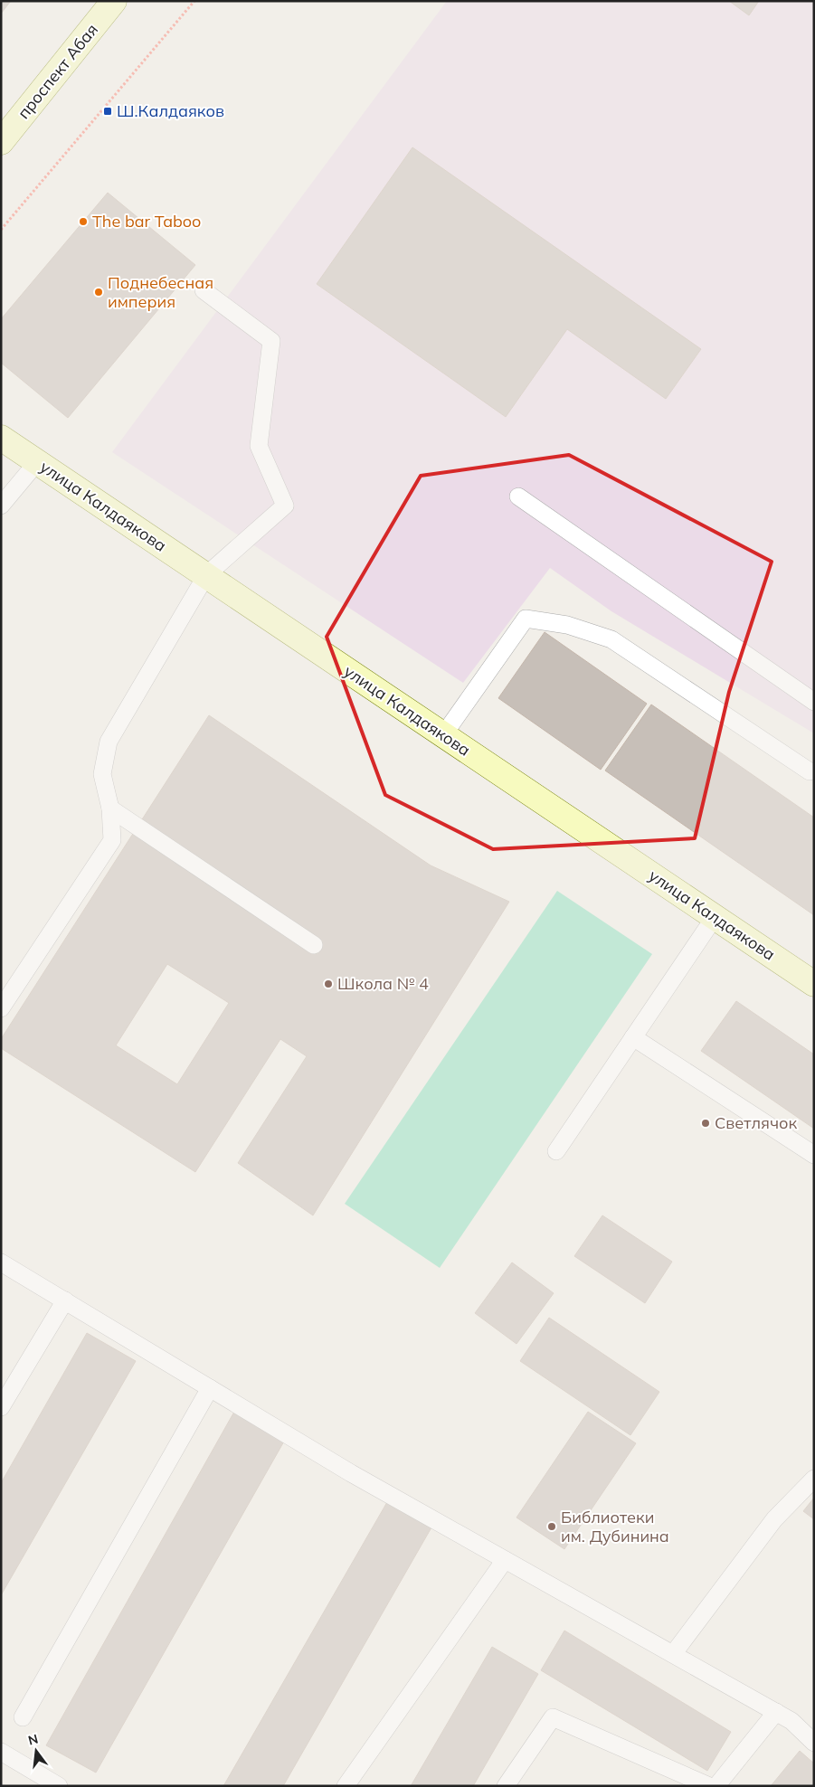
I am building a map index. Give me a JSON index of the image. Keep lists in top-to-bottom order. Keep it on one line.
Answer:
{"streets":{"street":["проспект Абая","улица Калдаякова"]},"places":{"transit":["Ш.Калдаяков"],"other":["The bar Taboo","Поднебесная империя","Школа № 4","Светлячок","Библиотеки им. Дубинина"]},"north":"top"}
